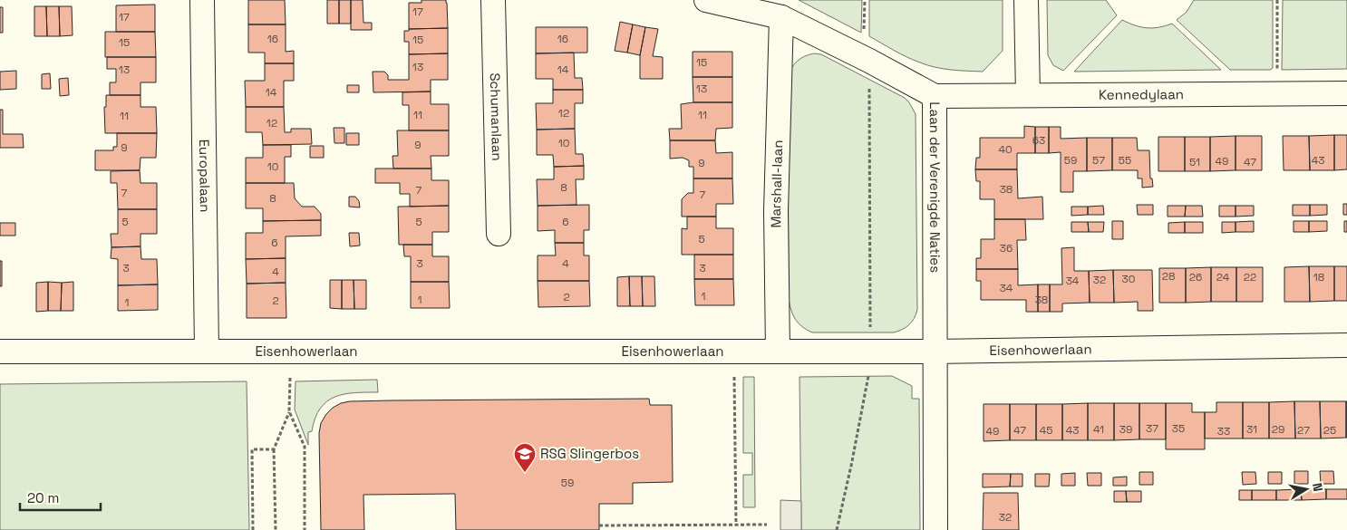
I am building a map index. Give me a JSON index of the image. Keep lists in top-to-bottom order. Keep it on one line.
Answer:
{"streets":{"street":["Kennedylaan","Schumanlaan","Europalaan","Marshall-laan","Laan der Verenigde Naties","Eisenhowerlaan"]},"crossings":[["Kennedylaan","Laan der Verenigde Naties"],["Europalaan","Eisenhowerlaan"],["Marshall-laan","Laan der Verenigde Naties"],["Marshall-laan","Eisenhowerlaan"],["Laan der Verenigde Naties","Eisenhowerlaan"]],"places":{"school or university":["RSG Slingerbos"]},"house_numbers":["17","17","16","16","15","15","15","13","13","14","13","14","12","11","11","11","12","63","10","9","9","40","59","57","55","43","49","51","47","9","10","8","38","7","7","7","8","5","5","6","5","6","36","3","4","3","3","4","28","26","24","22","18","30","32","34","34","1","2","1","38","2","1","37","35","41","39","31","29","47","45","43","27","25","49","33","59","32"],"scale_bar":"20 m","north":"right"}
